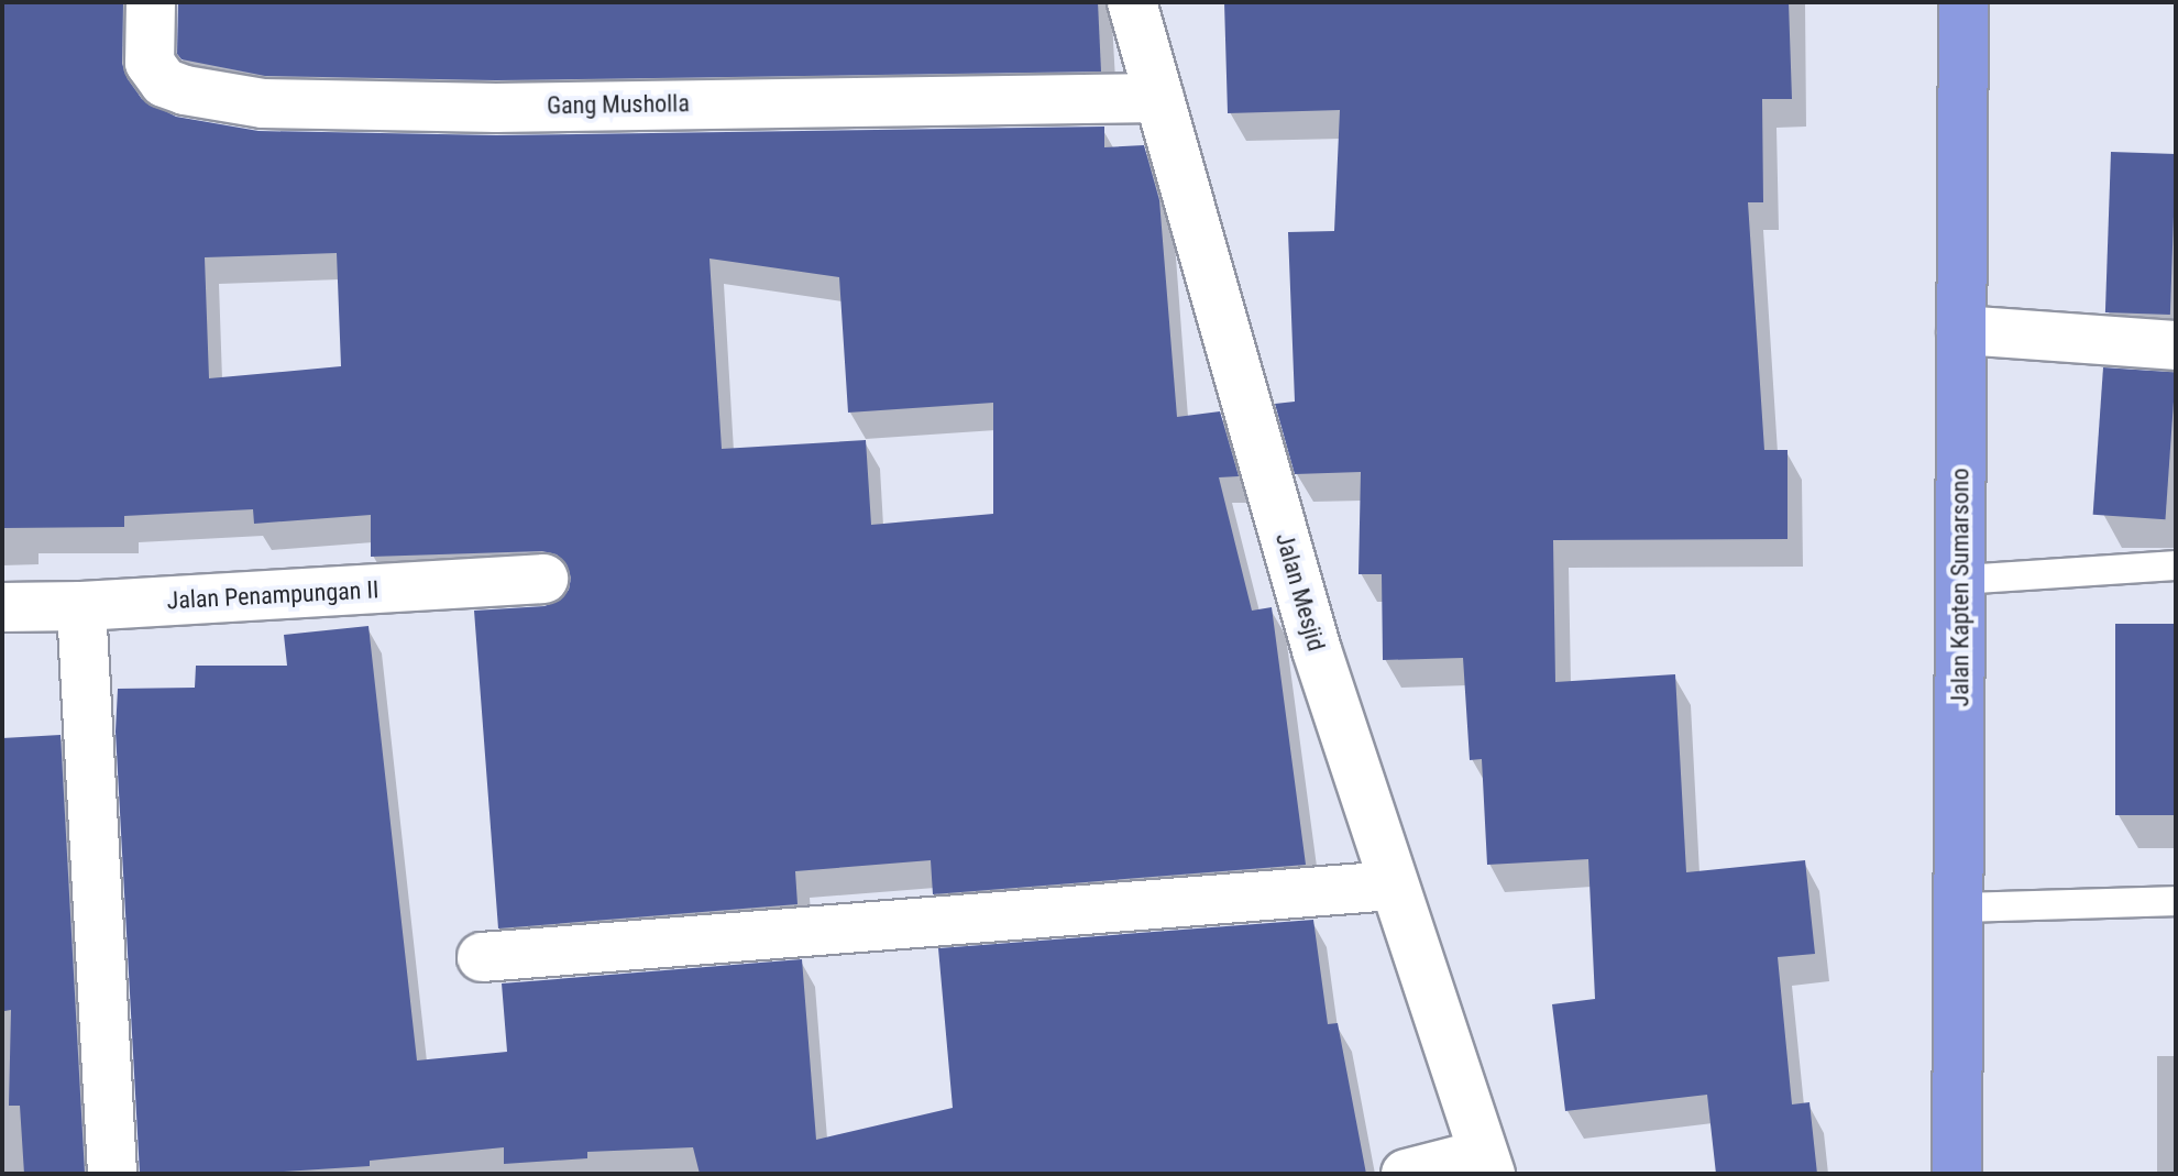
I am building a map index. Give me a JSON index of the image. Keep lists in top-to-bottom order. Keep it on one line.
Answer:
{"streets":{"highway":["Jalan Kapten Sumarsono"],"street":["Gang Musholla","Jalan Mesjid","Jalan Penampungan II"]},"crossings":[["Gang Musholla","Jalan Mesjid"]]}
